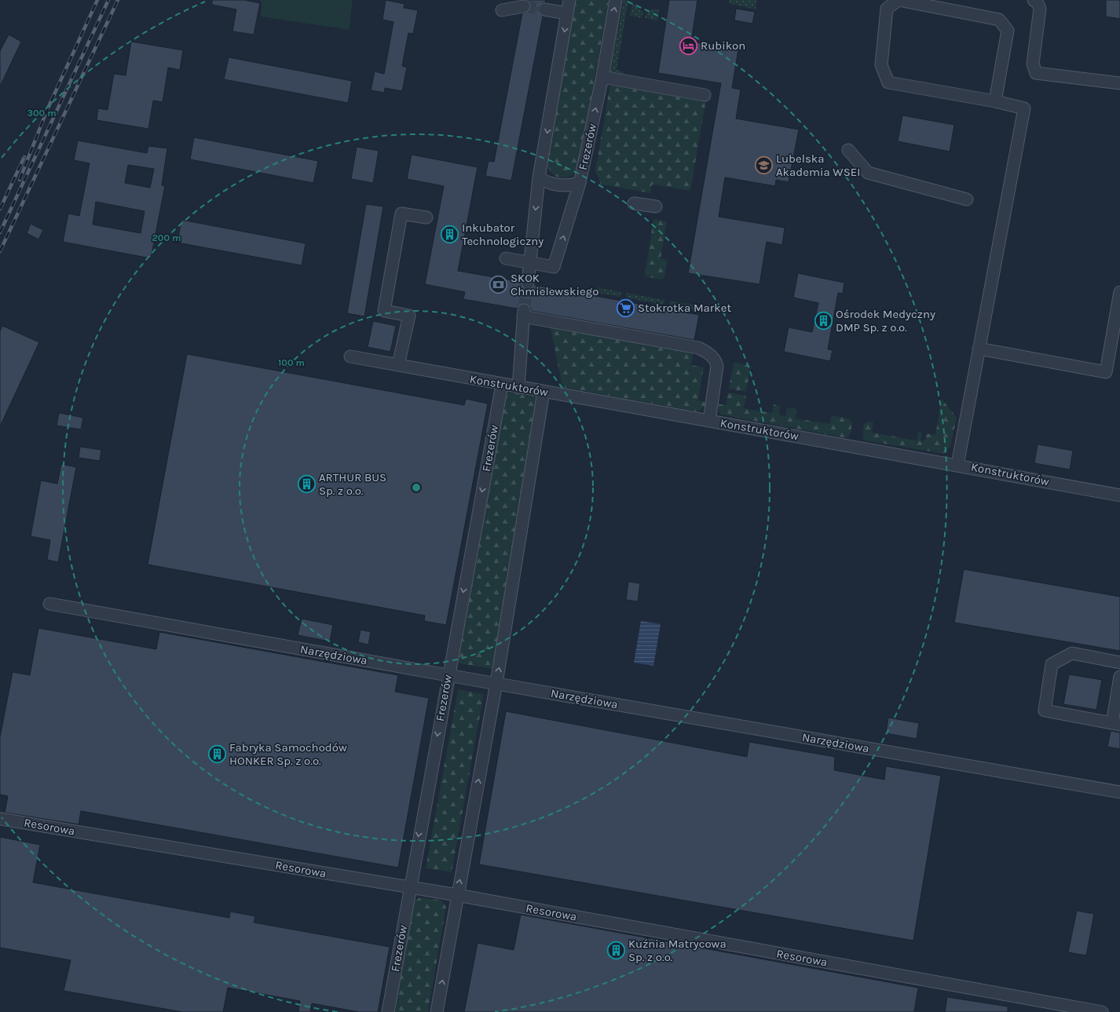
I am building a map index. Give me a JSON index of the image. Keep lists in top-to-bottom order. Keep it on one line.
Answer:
{"streets":{"street":["Frezerów","Konstruktorów","Narzędziowa","Resorowa"]},"crossings":[["Frezerów","Konstruktorów"],["Frezerów","Narzędziowa"],["Frezerów","Resorowa"]],"places":{"hotel":["Rubikon"],"school or university":["Lubelska Akademia WSEI"],"building":["Inkubator Technologiczny","Ośrodek Medyczny DMP Sp. z o.o.","ARTHUR BUS Sp. z o.o.","Fabryka Samochodów HONKER Sp. z o.o.","Kuźnia Matrycowa Sp. z o.o."],"bank":["SKOK Chmielewskiego"],"supermarket":["Stokrotka Market"]},"rings":["300 m","200 m","100 m"]}
